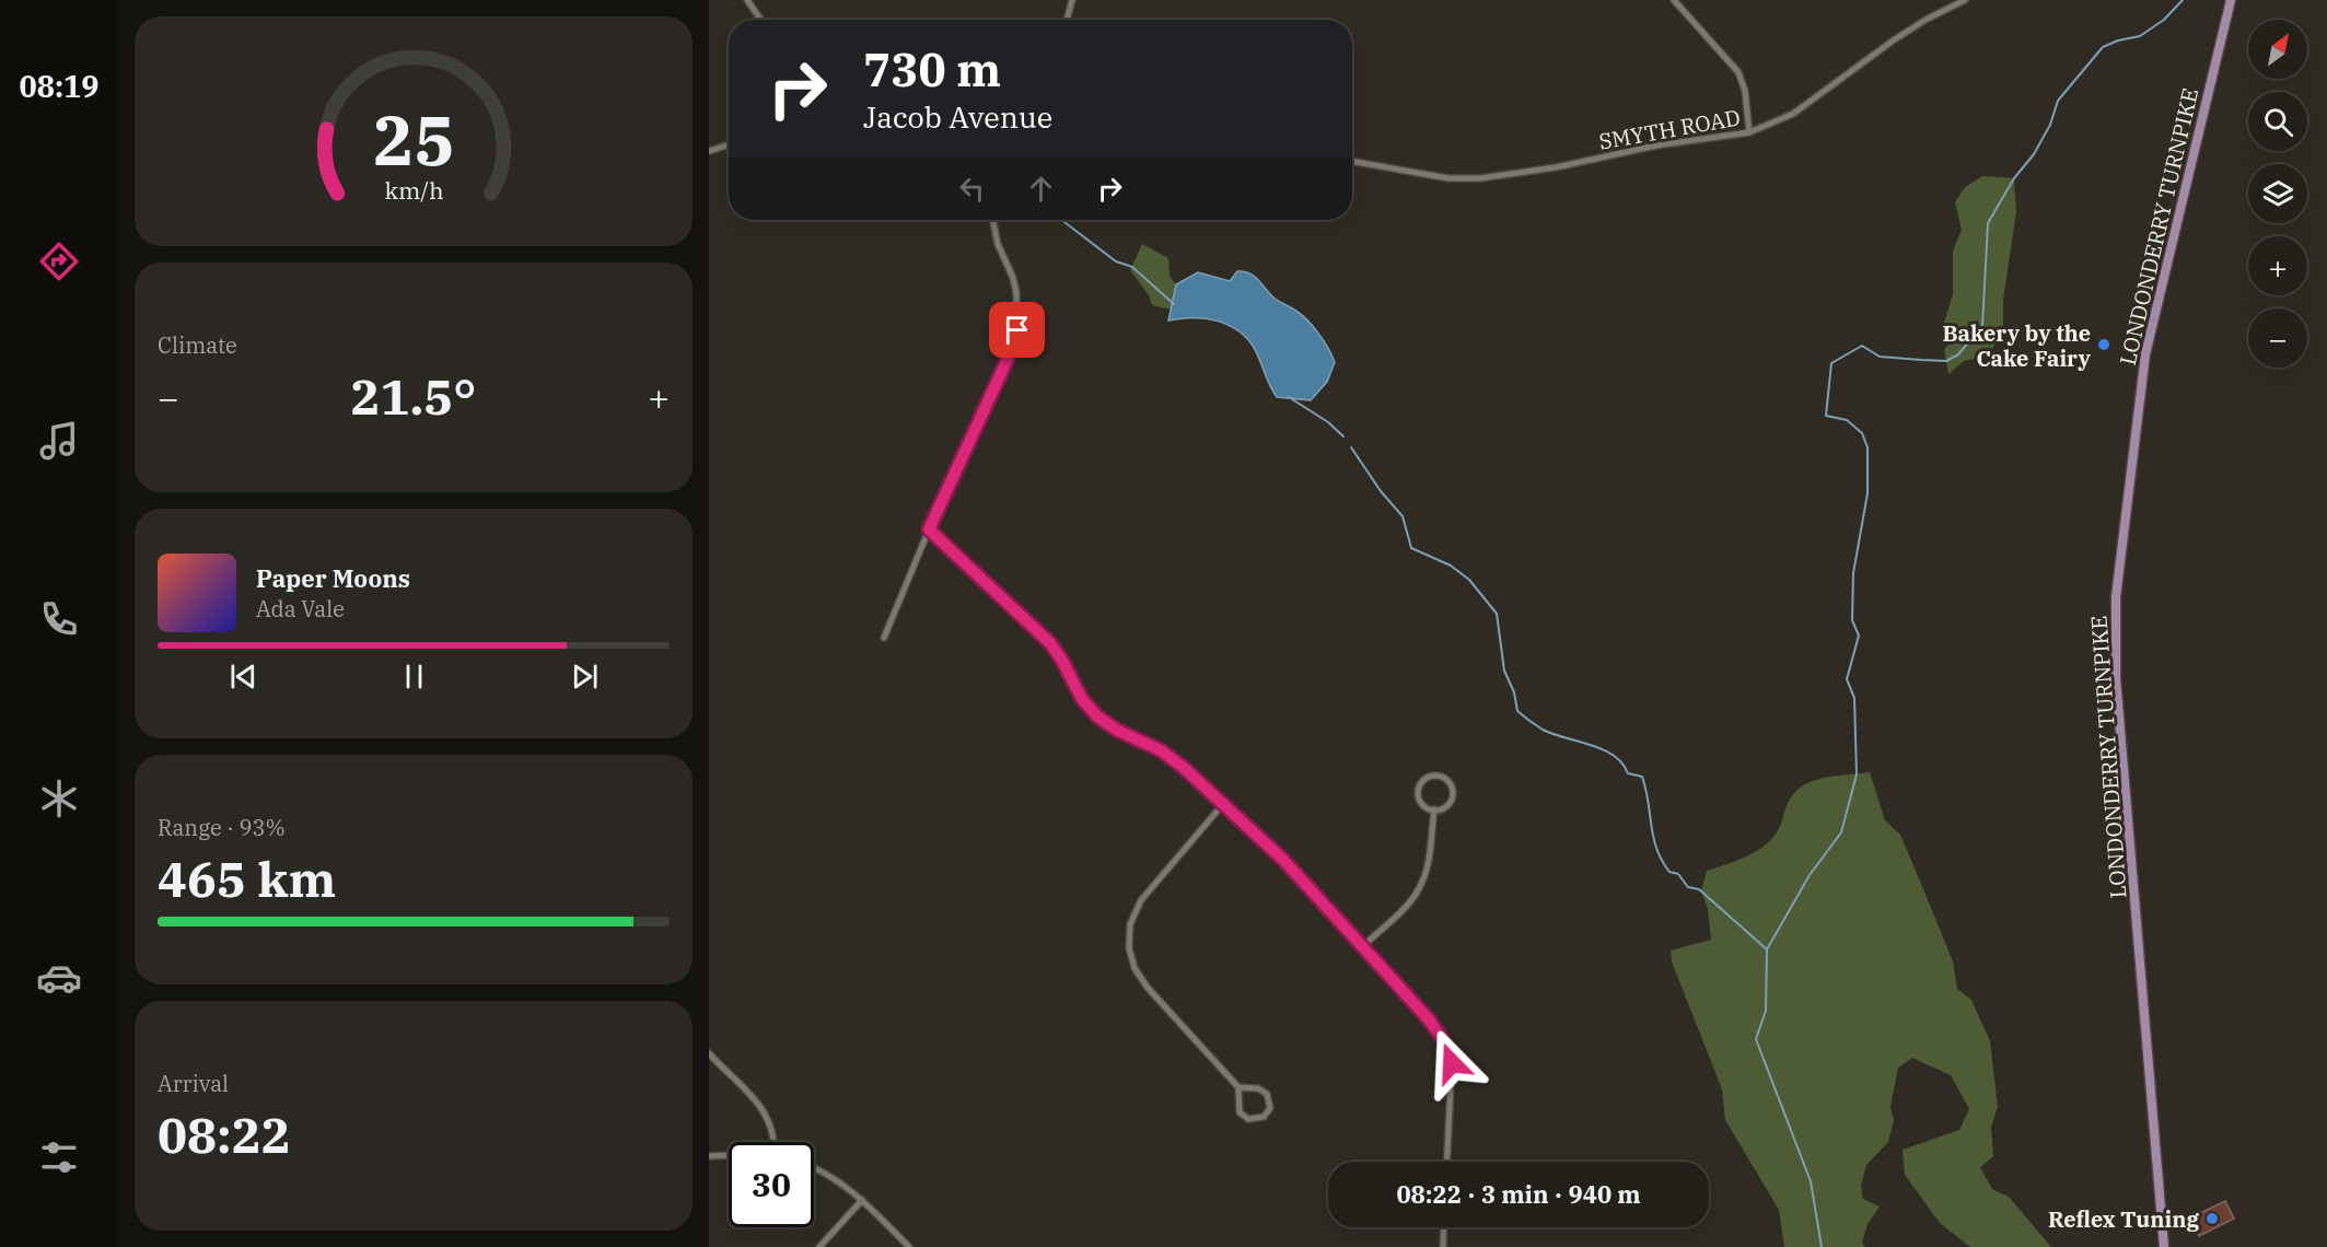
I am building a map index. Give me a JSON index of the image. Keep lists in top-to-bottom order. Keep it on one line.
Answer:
{"streets":{"main road":["LONDONDERRY TURNPIKE"],"street":["SMYTH ROAD"]},"places":["Bakery by the Cake Fairy","Reflex Tuning"],"north":"top right","page":{"tabs":"08:19","map_buttons":["+","−"],"turn":["730 m","Jacob Avenue"],"tile":["Climate",["Range · 93%","465 km"],["Arrival","08:22"]],"heat":["−","21.5°","+"],"song":["Paper Moons","Ada Vale"],"limit":"30","trip":"08:22 · 3 min · 940 m","gauge":["25","km/h"]}}
